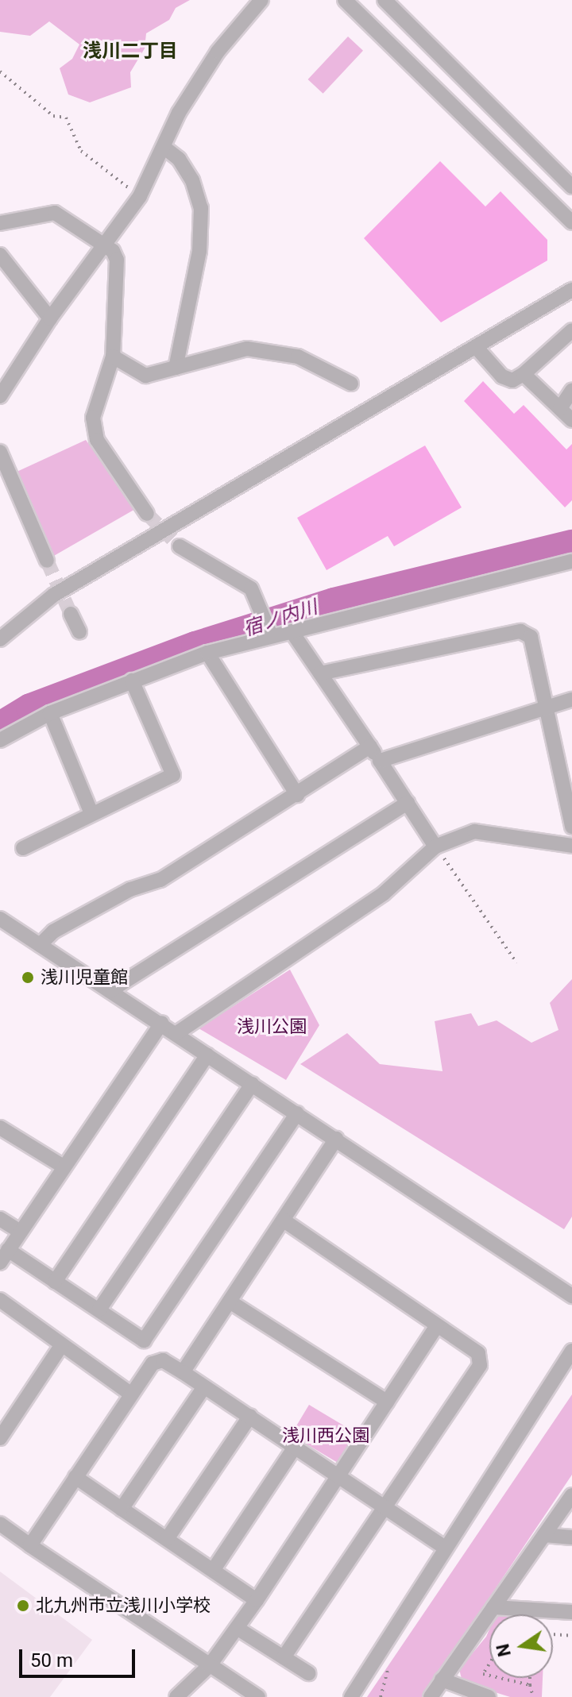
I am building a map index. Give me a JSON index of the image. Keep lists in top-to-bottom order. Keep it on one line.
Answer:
{"districts":["浅川二丁目"],"water":["宿ノ内川"],"parks":["浅川公園","浅川西公園"],"places":["浅川児童館","北九州市立浅川小学校"],"scale_bar":"50 m","north":"left"}
